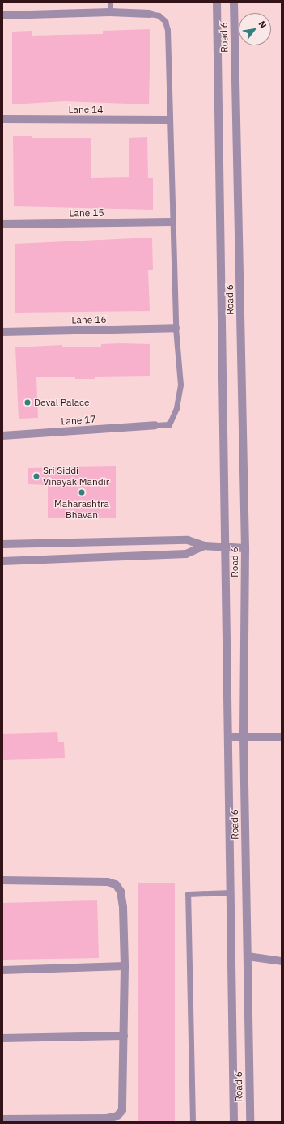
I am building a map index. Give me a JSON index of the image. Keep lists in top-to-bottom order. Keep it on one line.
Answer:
{"streets":{"street":["Road 6","Lane 14","Lane 15","Lane 16","Lane 17"]},"places":["Deval Palace","Sri Siddi Vinayak Mandir","Maharashtra Bhavan"],"north":"top right"}
